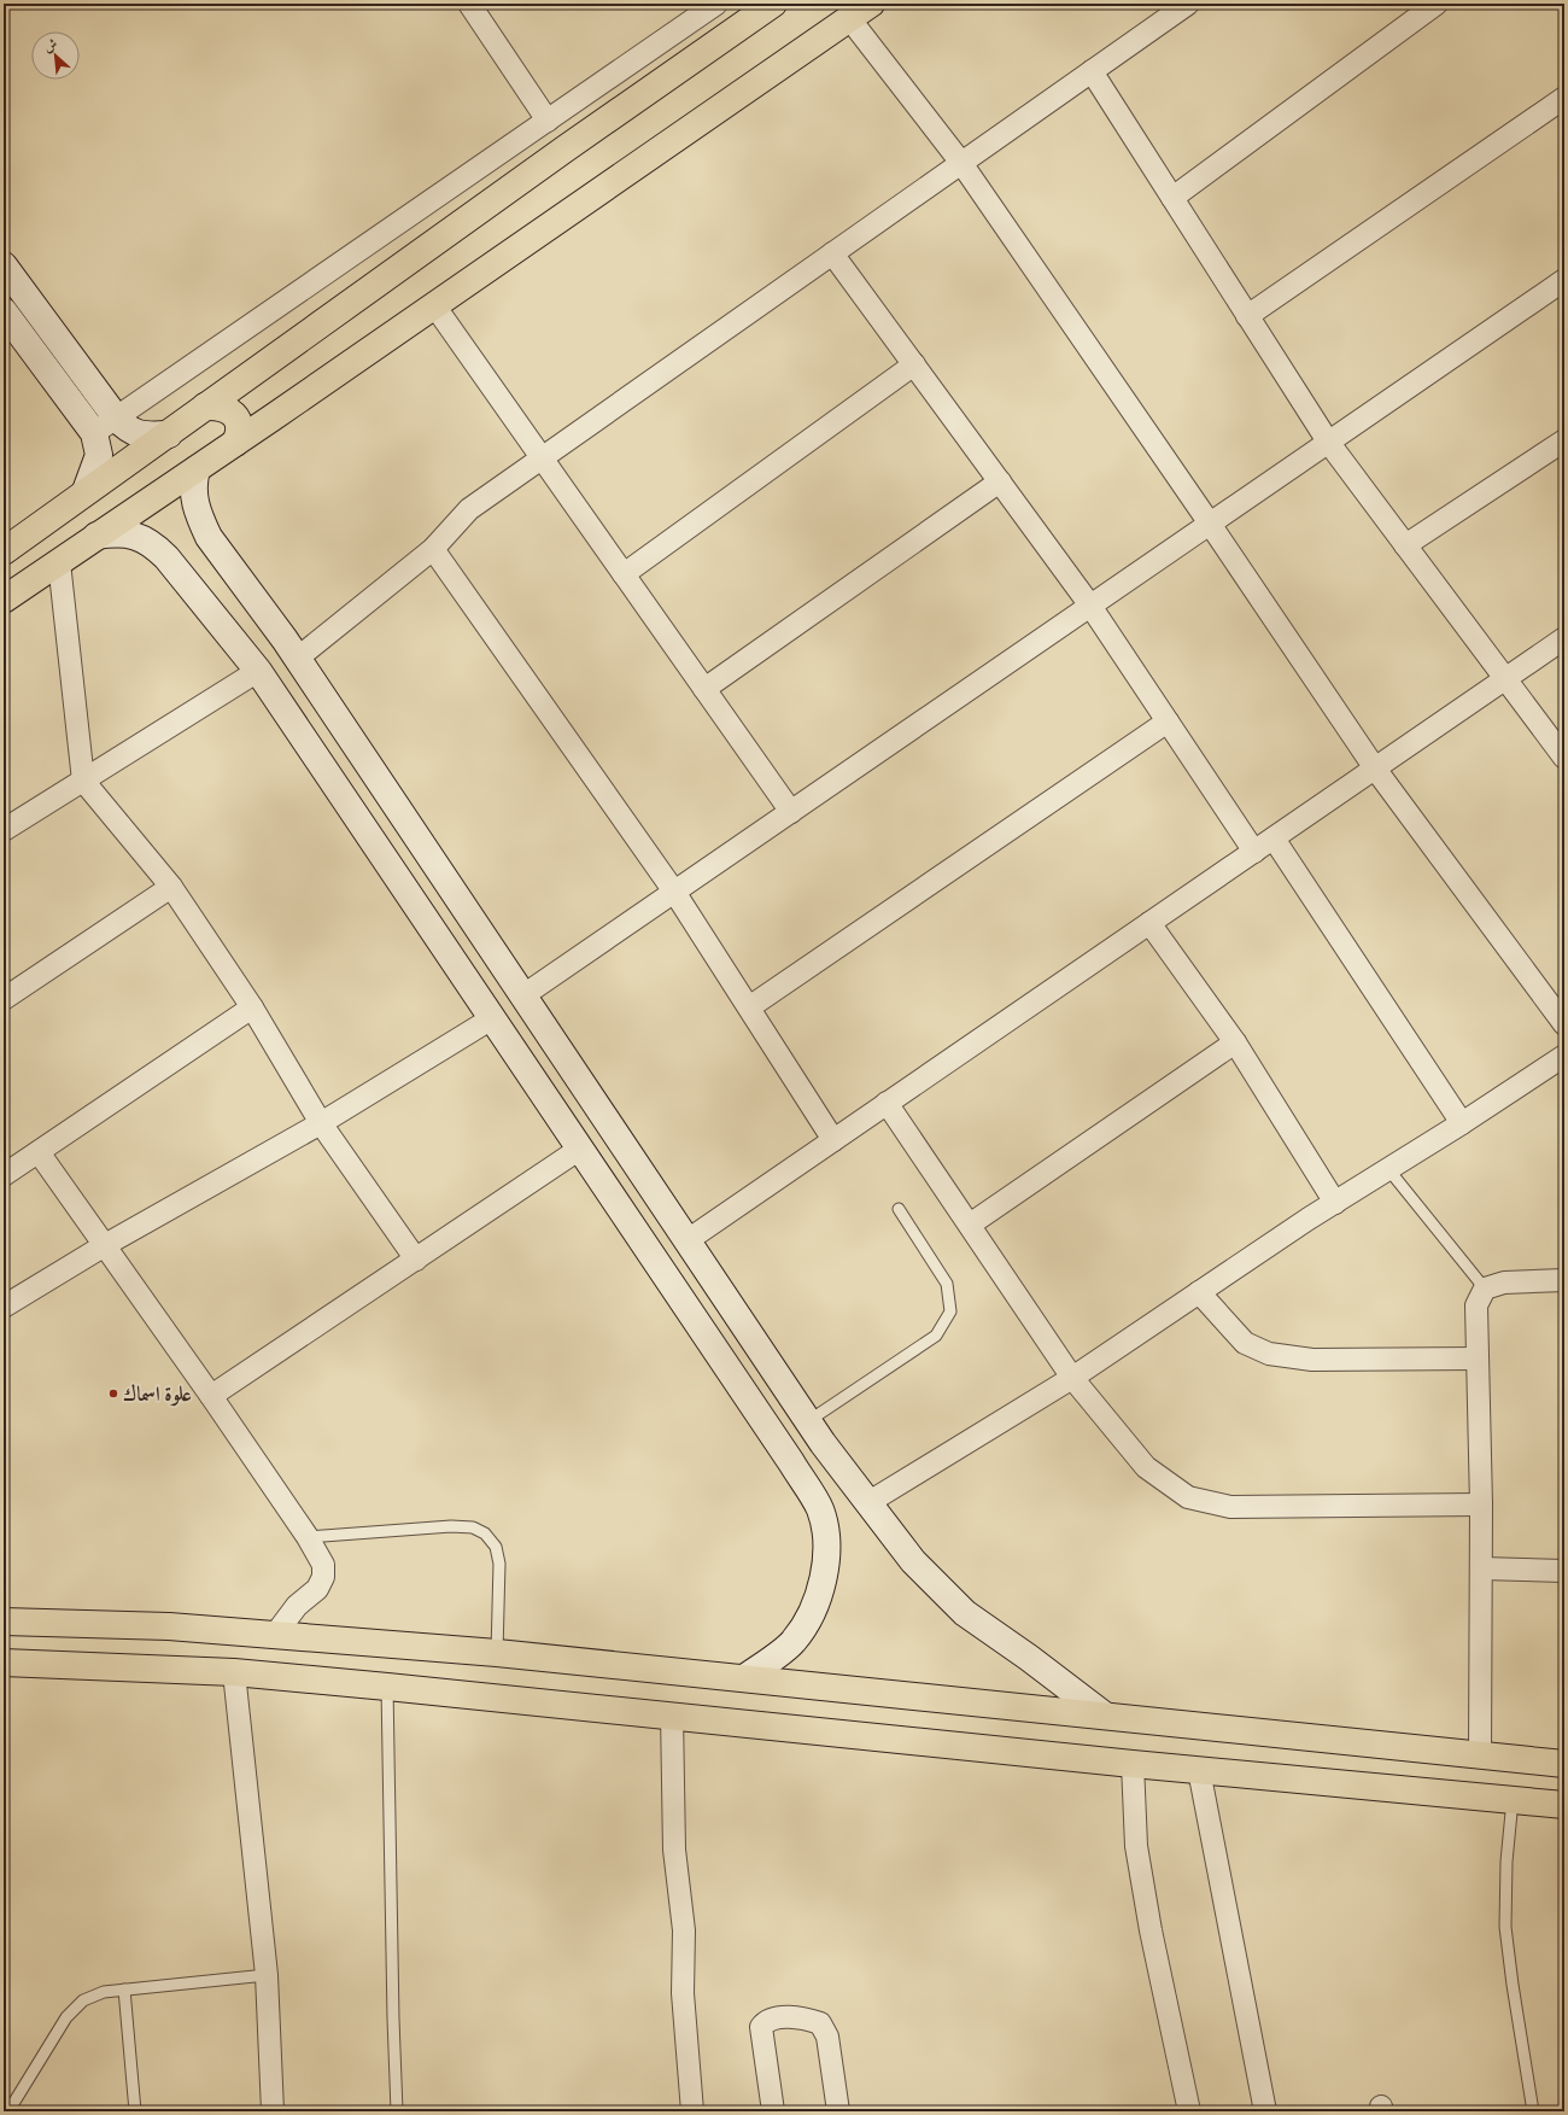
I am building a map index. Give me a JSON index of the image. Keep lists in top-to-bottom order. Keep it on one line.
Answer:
{"places":["علوة اسماك"],"north":"top left"}
